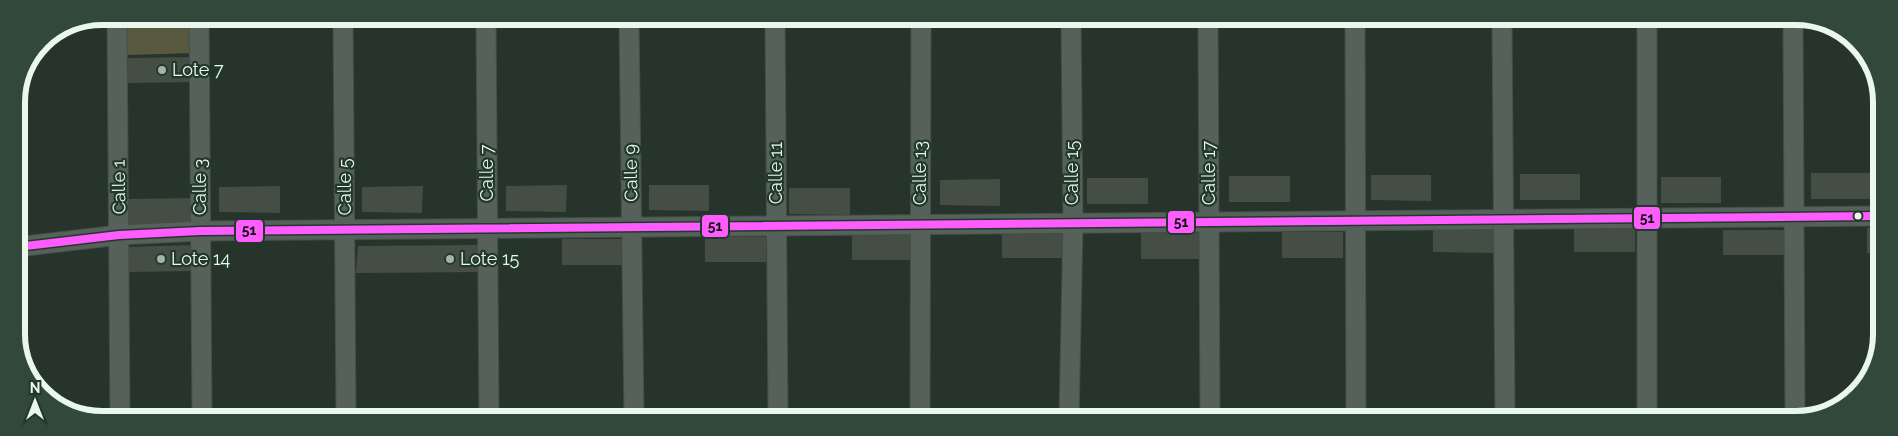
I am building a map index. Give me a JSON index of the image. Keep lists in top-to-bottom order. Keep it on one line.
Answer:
{"streets":{"street":["Calle 7","Calle 9","Calle 11","Calle 13","Calle 15","Calle 17","Calle 1","Calle 3","Calle 5"]},"places":["Lote 7","Lote 14","Lote 15"],"lines":["transit line 51"],"north":"top"}
